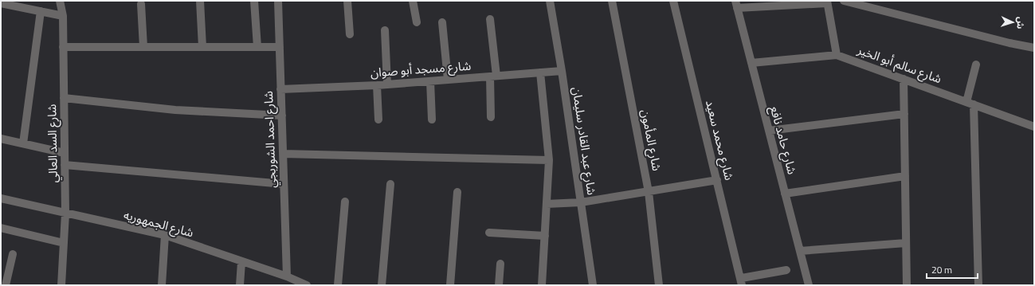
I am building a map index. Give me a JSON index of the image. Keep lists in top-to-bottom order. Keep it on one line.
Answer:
{"streets":{"street":["شارع سالم أبو الخير","شارع مسجد أبو صوان","شارع احمد الشوربجي","شارع المأمون","شارع محمد سعيد","شارع حامد نافع","شارع عبد القادر سليمان","شارع السد العالي","شارع الجمهوريه"]},"crossings":[["شارع سالم أبو الخير","شارع حامد نافع"],["شارع مسجد أبو صوان","شارع احمد الشوربجي"],["شارع مسجد أبو صوان","شارع عبد القادر سليمان"],["شارع احمد الشوربجي","شارع الجمهوريه"],["شارع السد العالي","شارع الجمهوريه"]],"scale_bar":"20 m","north":"right"}
